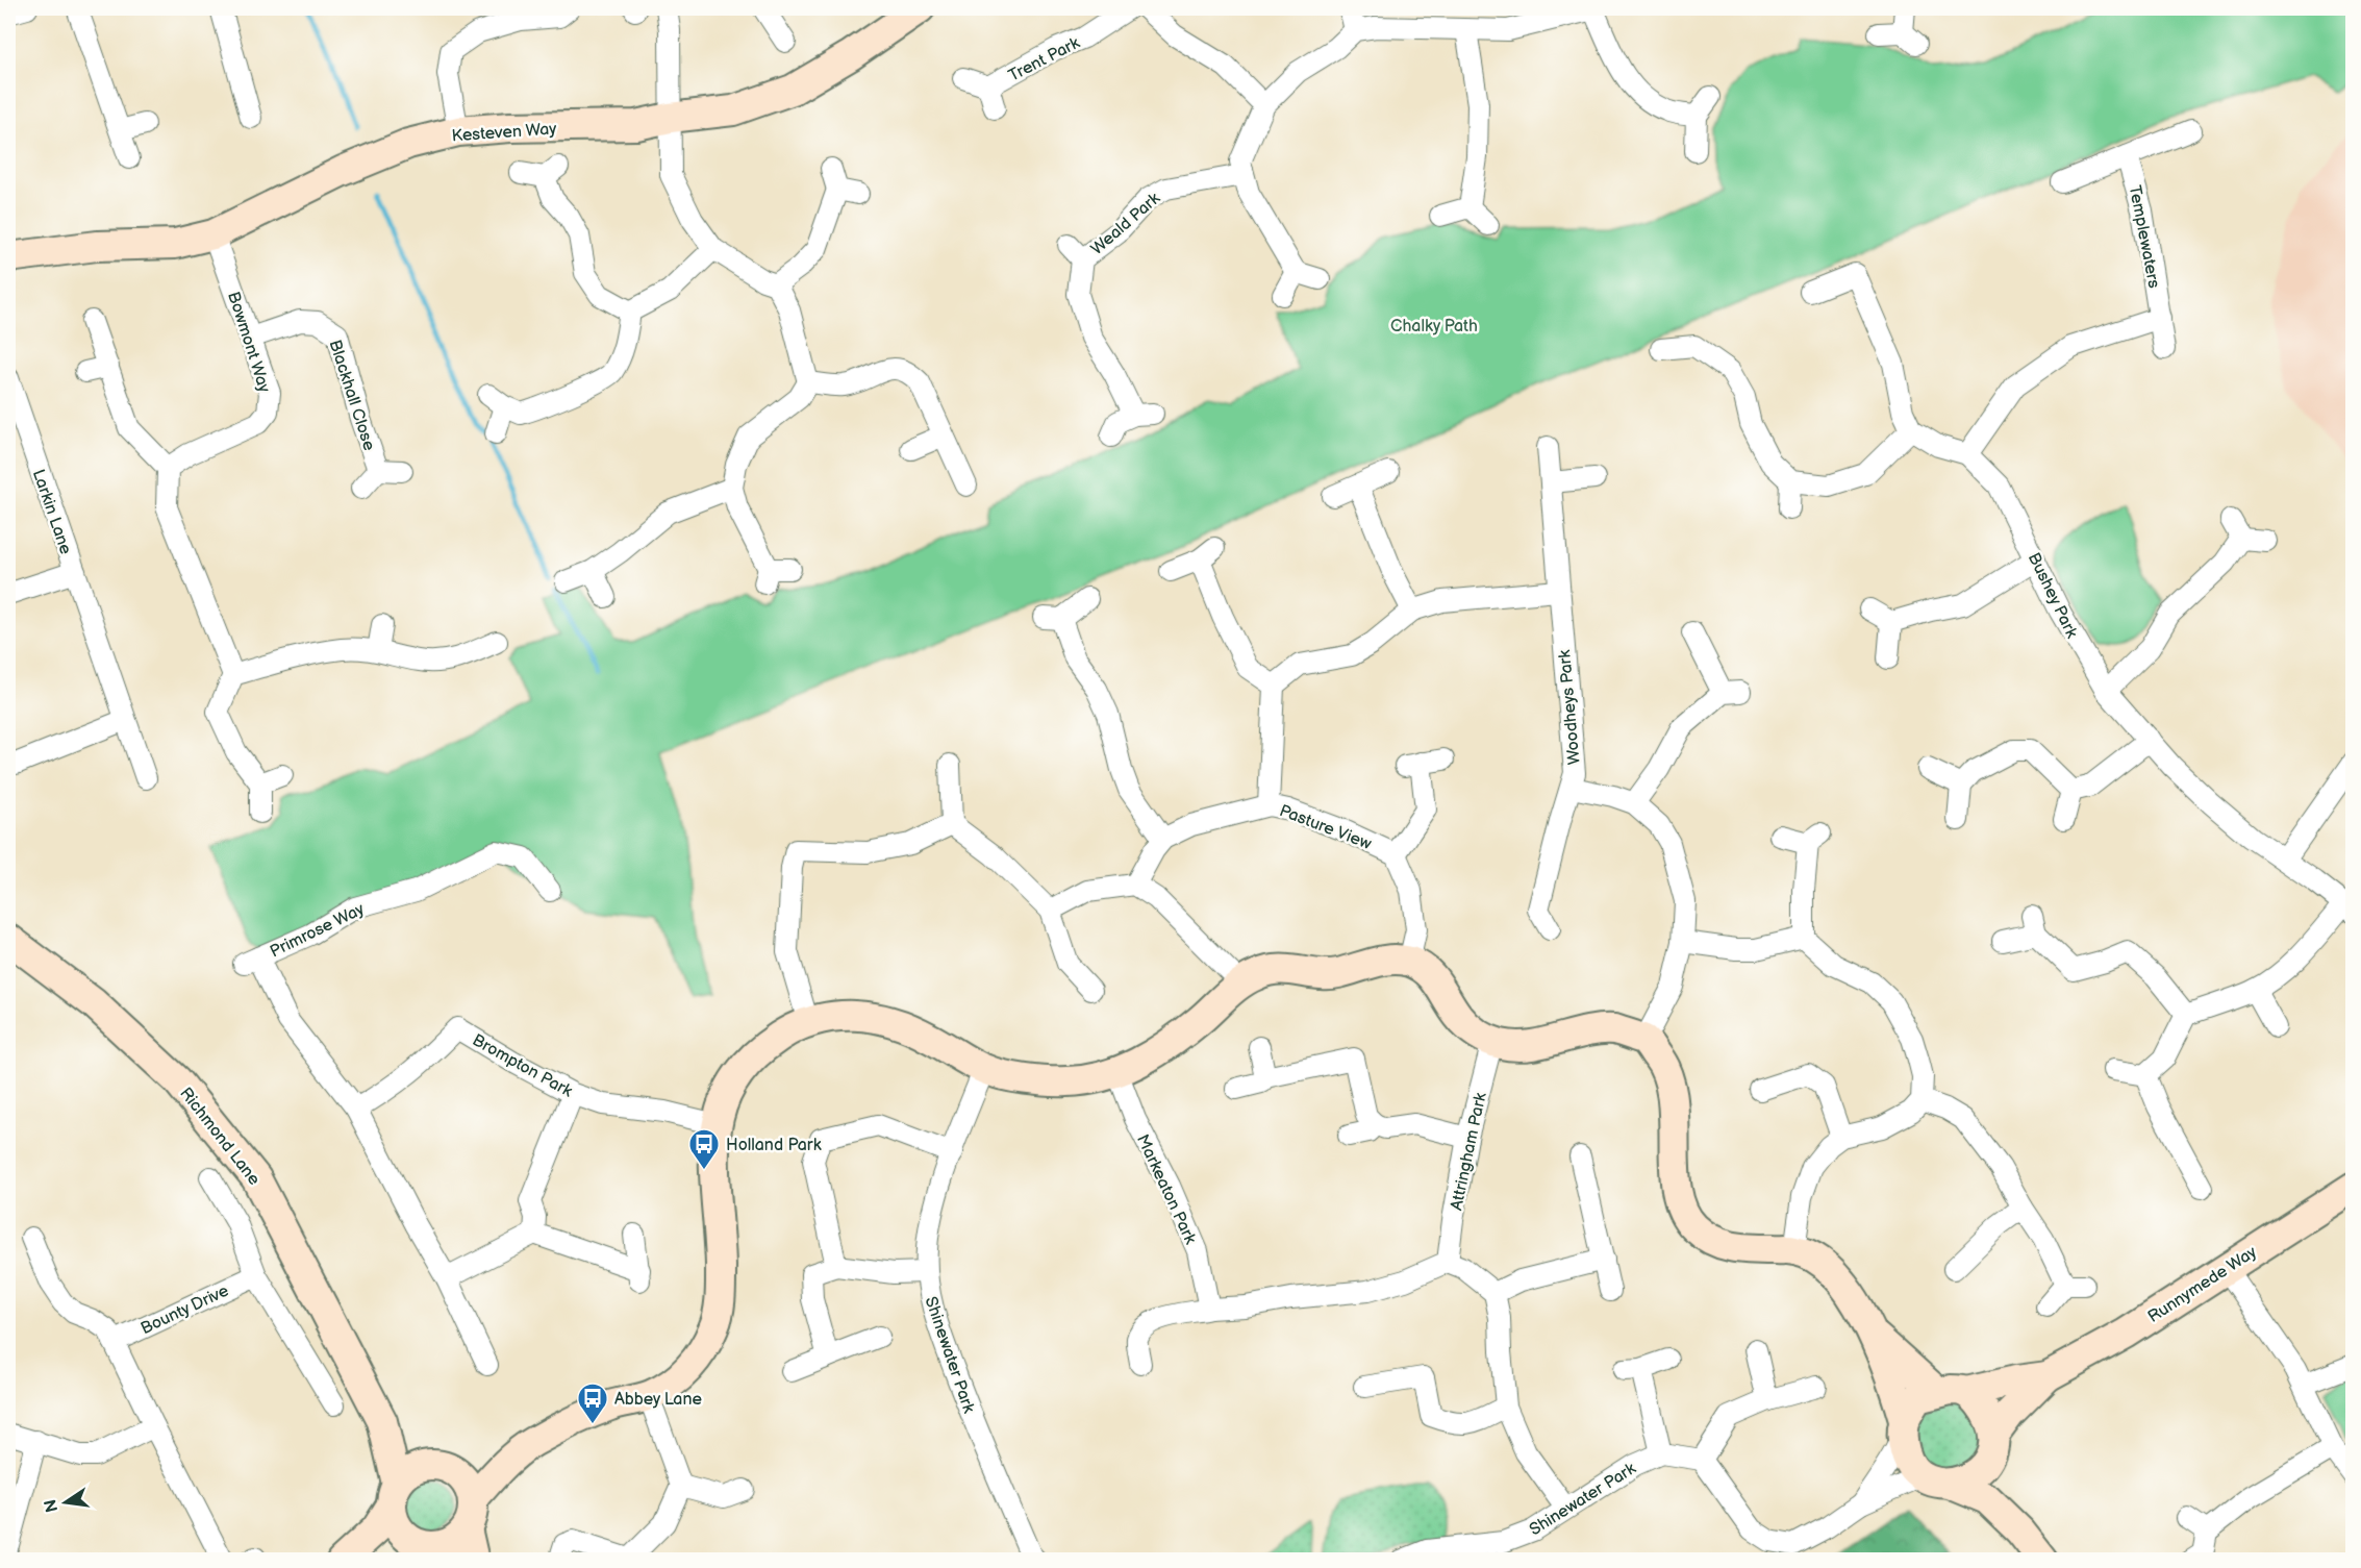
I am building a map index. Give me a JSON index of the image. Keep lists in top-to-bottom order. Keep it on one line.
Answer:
{"streets":{"street":["Trent Park","Kesteven Way","Weald Park","Templewaters","Bowmont Way","Blackhall Close","Larkin Lane","Bushey Park","Woodheys Park","Pasture View","Primrose Way","Brompton Park","Richmond Lane","Attringham Park","Markeaton Park","Runnymede Way","Bounty Drive","Shinewater Park"]},"crossings":[["Kesteven Way","Bowmont Way"],["Bowmont Way","Blackhall Close"],["Primrose Way","Brompton Park"],["Richmond Lane","Bounty Drive"]],"parks":["Chalky Path"],"places":{"bus stop":["Holland Park","Abbey Lane"]},"north":"left"}
